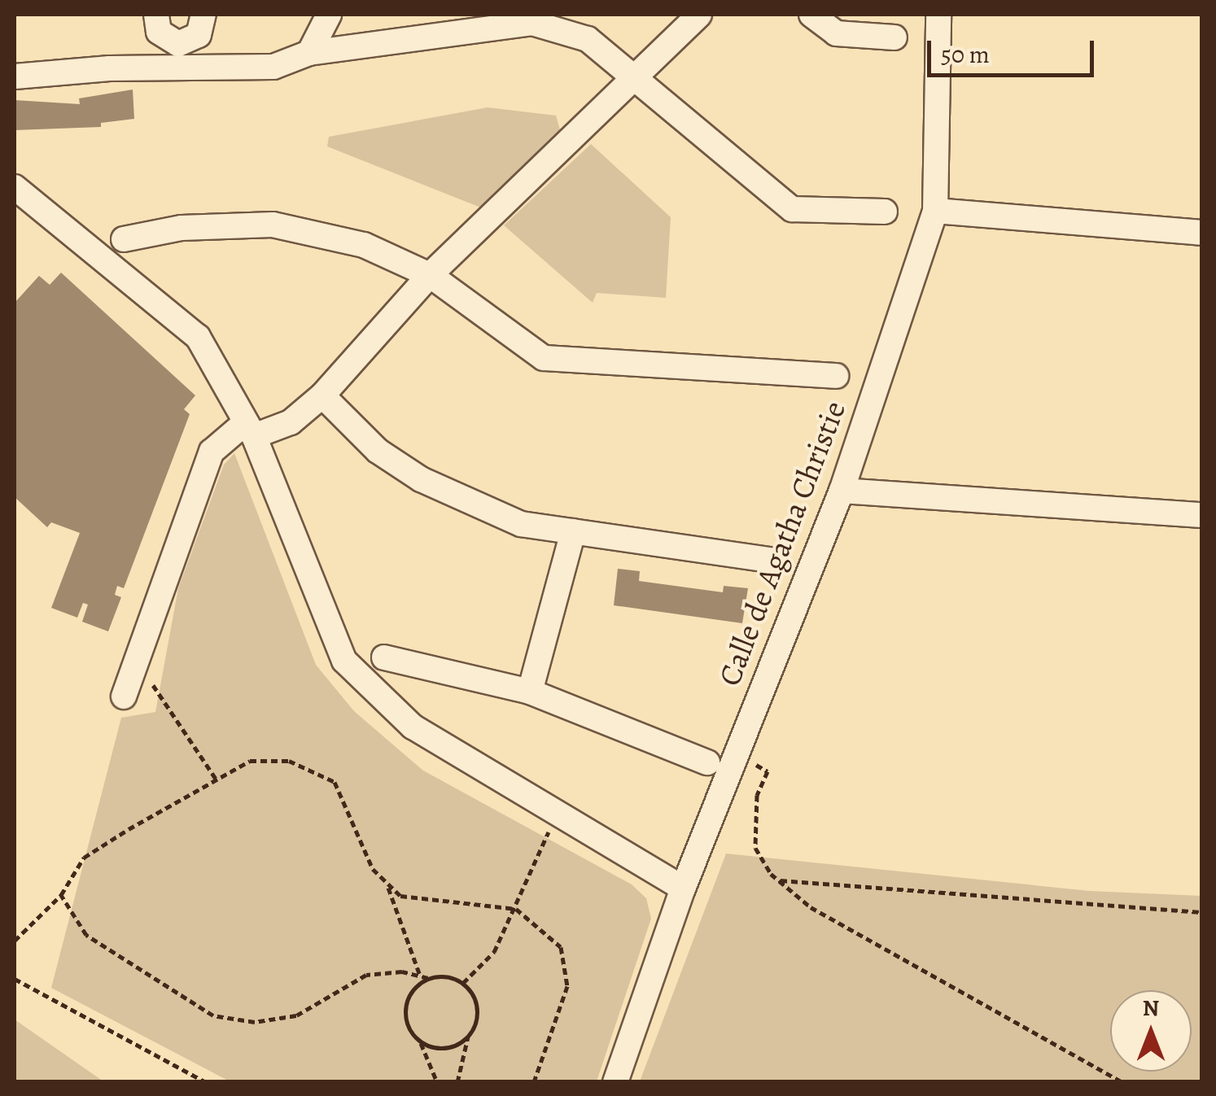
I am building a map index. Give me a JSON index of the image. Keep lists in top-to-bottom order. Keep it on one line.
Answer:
{"streets":{"street":["Calle de Agatha Christie"]},"scale_bar":"50 m","north":"top"}
